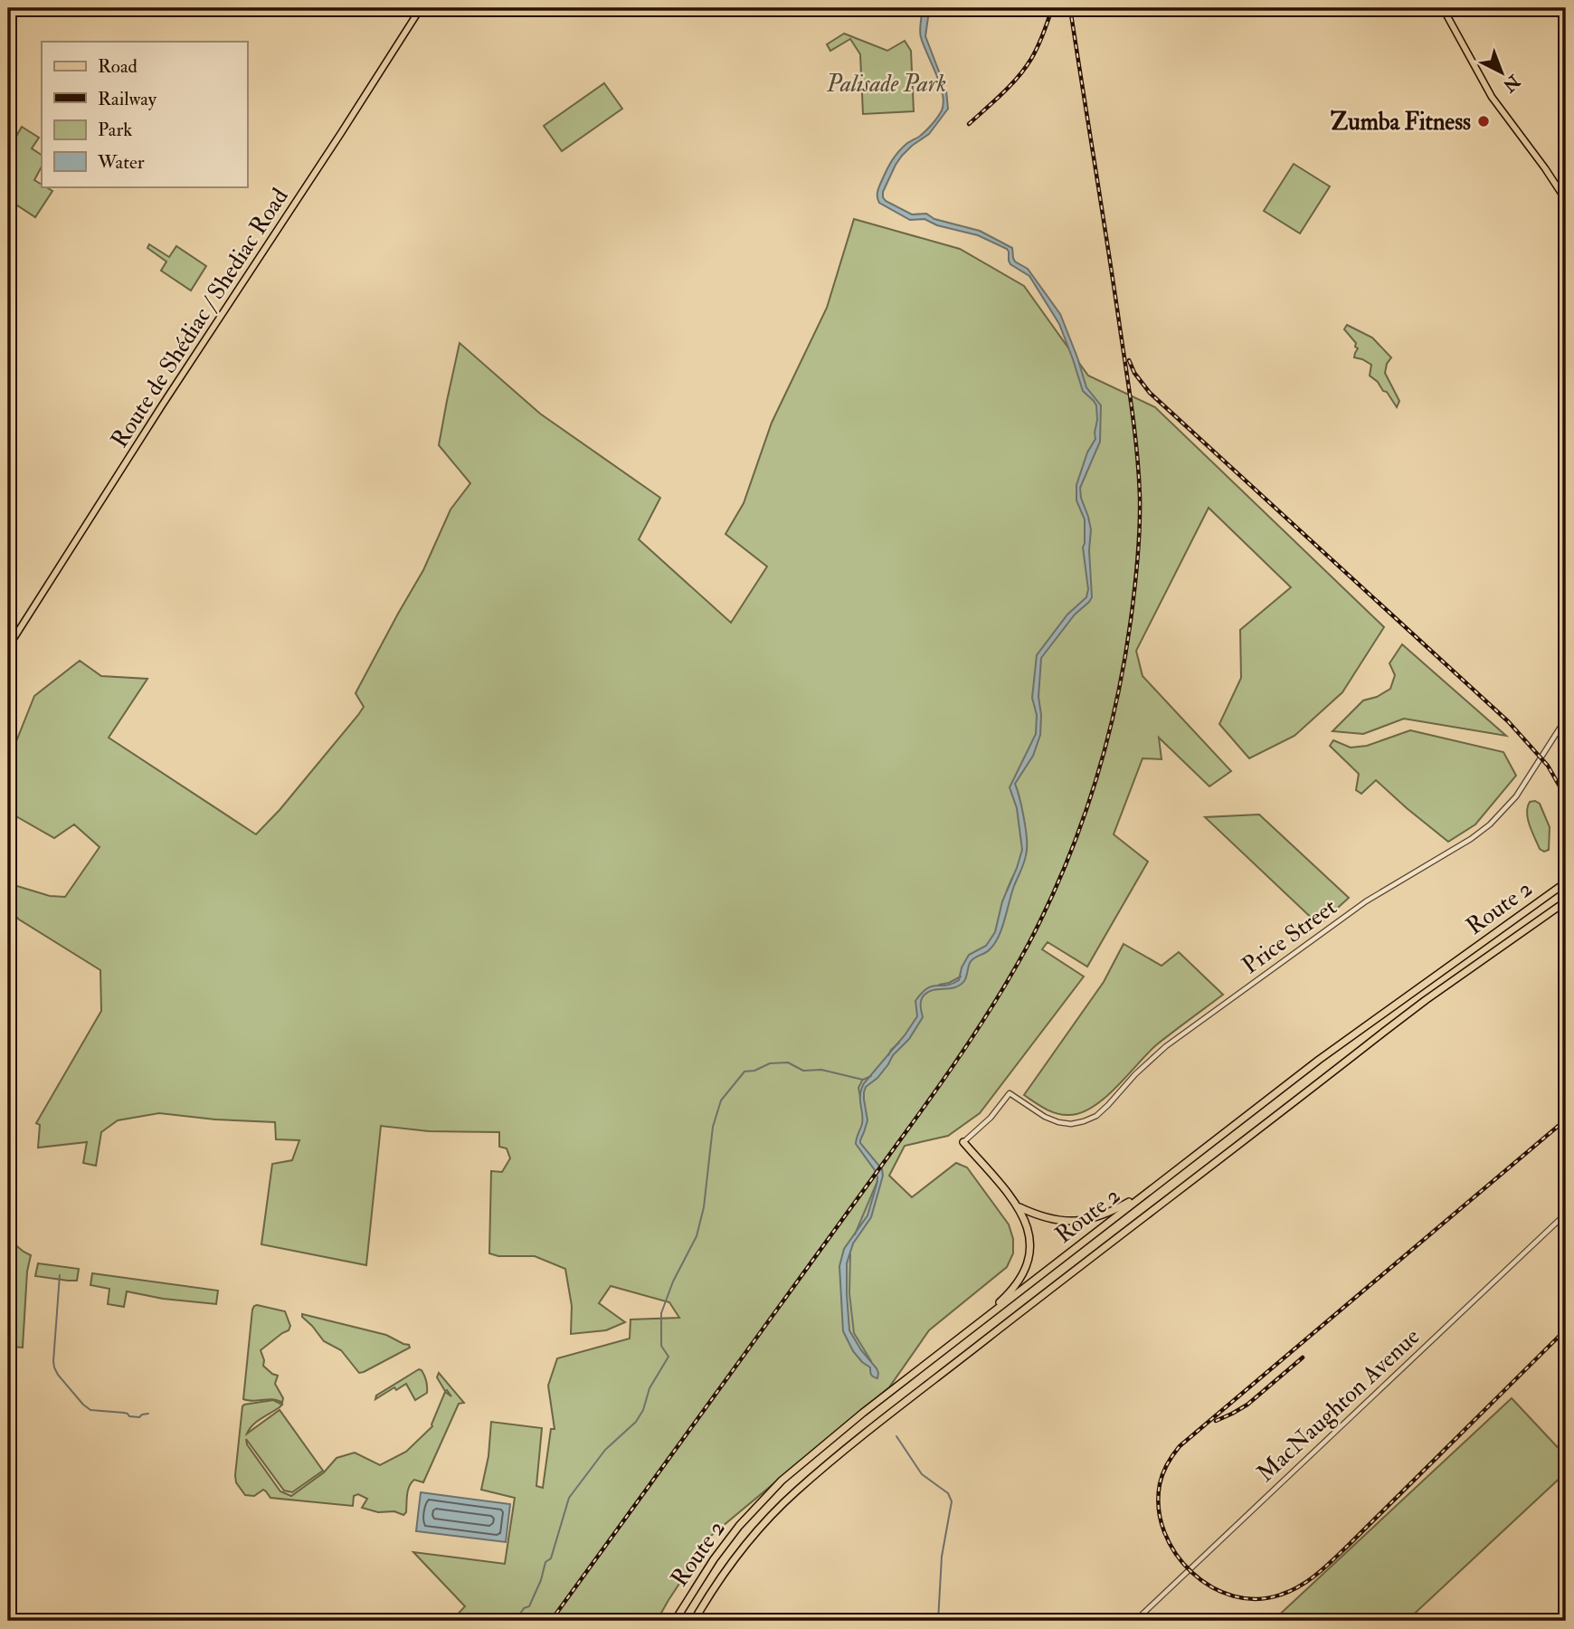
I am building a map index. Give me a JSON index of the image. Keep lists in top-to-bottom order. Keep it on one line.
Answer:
{"streets":{"highway":["Route 2"],"main road":["Route de Shédiac / Shediac Road"],"street":["Price Street","MacNaughton Avenue"]},"parks":["Palisade Park"],"places":["Zumba Fitness"],"legend":["Road","Railway","Park","Water"],"north":"bottom right"}
